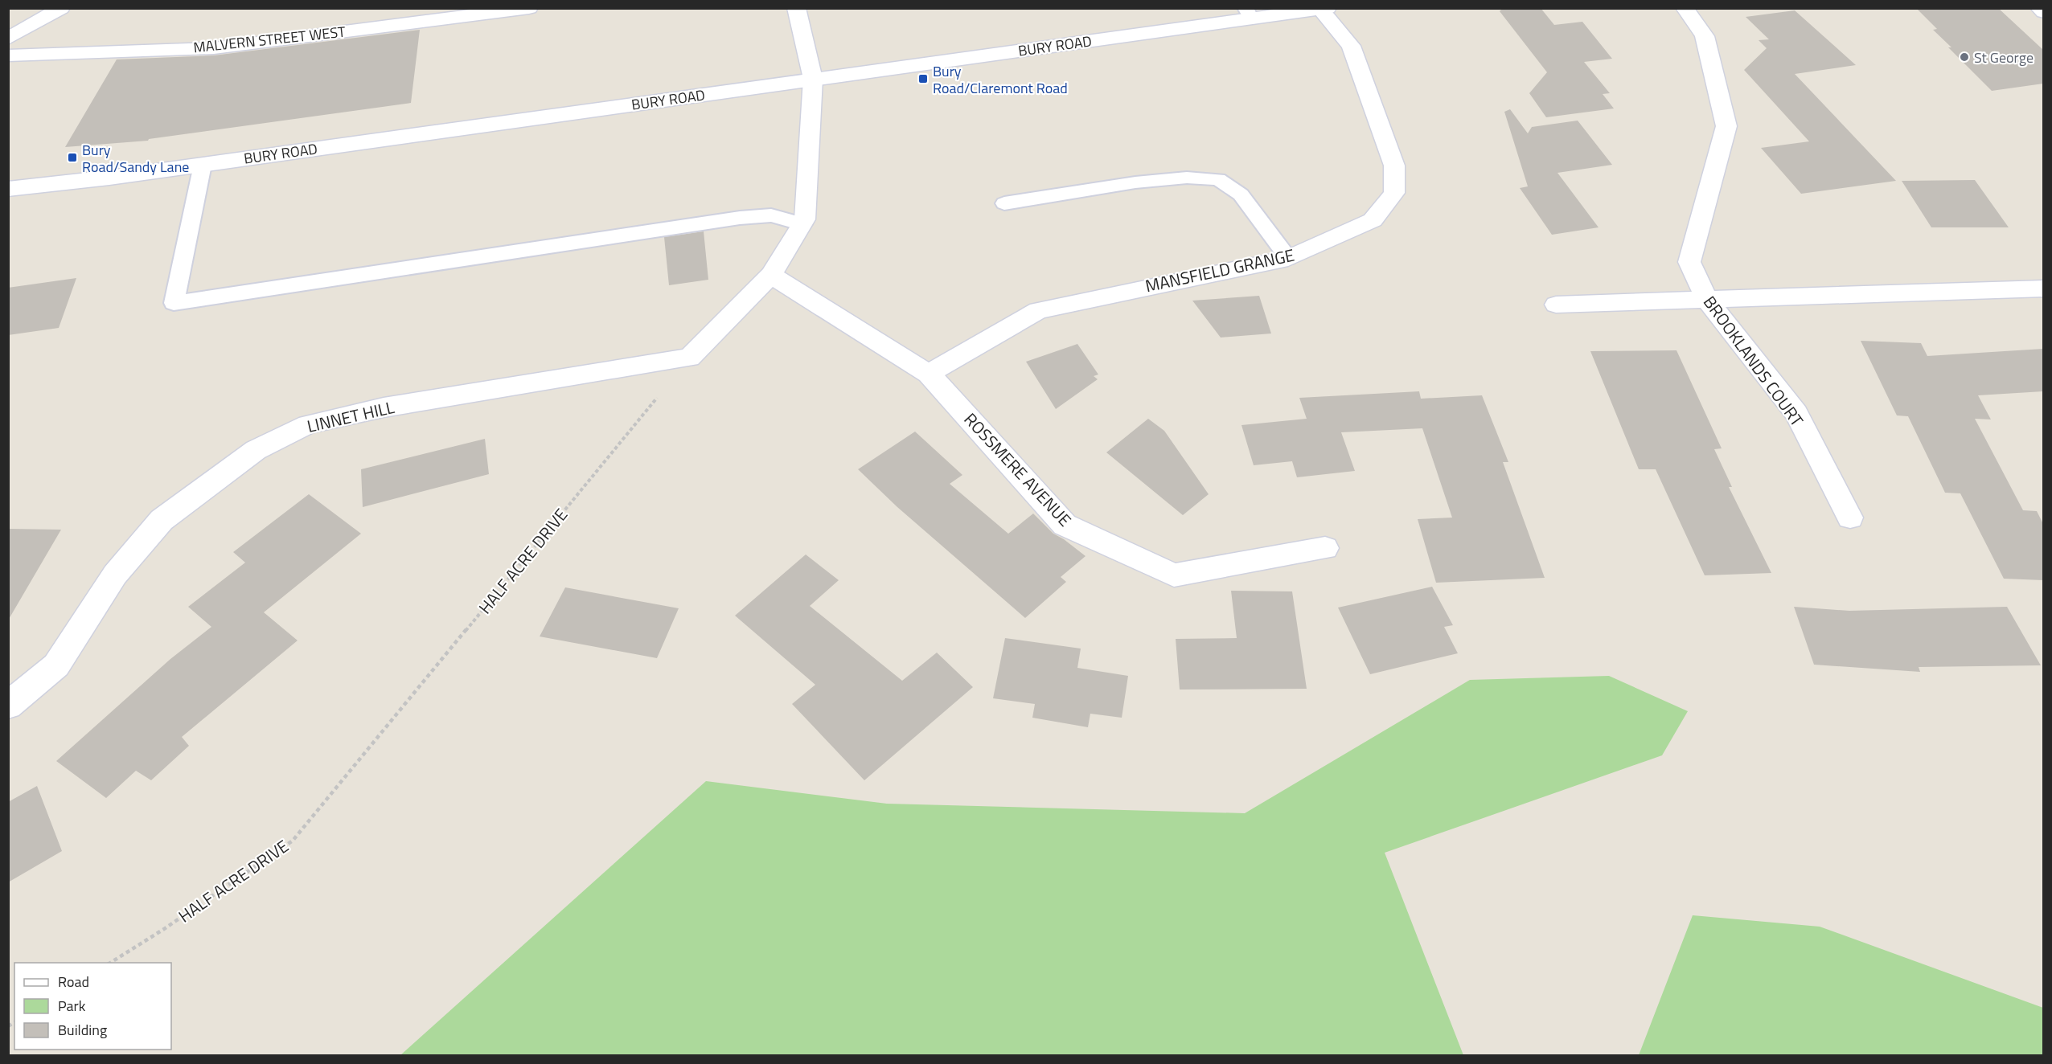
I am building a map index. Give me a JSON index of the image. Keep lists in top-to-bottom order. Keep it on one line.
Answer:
{"streets":{"street":["MALVERN STREET WEST","BURY ROAD","MANSFIELD GRANGE","BROOKLANDS COURT","LINNET HILL","ROSSMERE AVENUE"],"path":["HALF ACRE DRIVE"]},"crossings":[["BURY ROAD","MANSFIELD GRANGE"],["MANSFIELD GRANGE","ROSSMERE AVENUE"],["LINNET HILL","HALF ACRE DRIVE"]],"places":{"other":["St George"],"transit":["Bury Road/Claremont Road","Bury Road/Sandy Lane"]},"legend":["Road","Park","Building"]}
